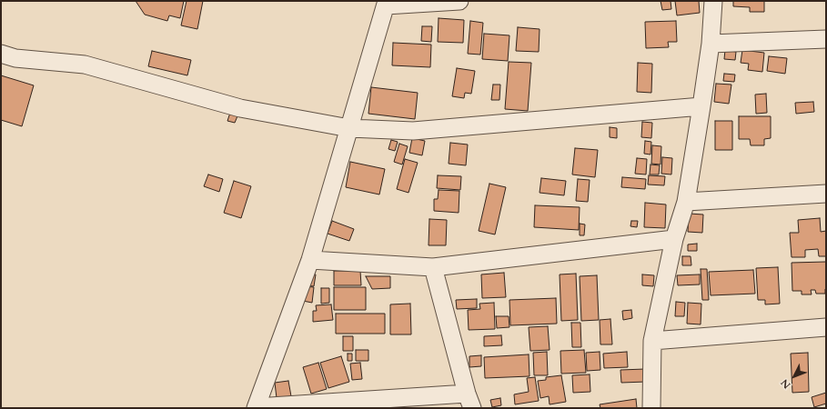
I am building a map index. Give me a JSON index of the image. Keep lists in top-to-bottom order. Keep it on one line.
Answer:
{"north":"bottom left"}
